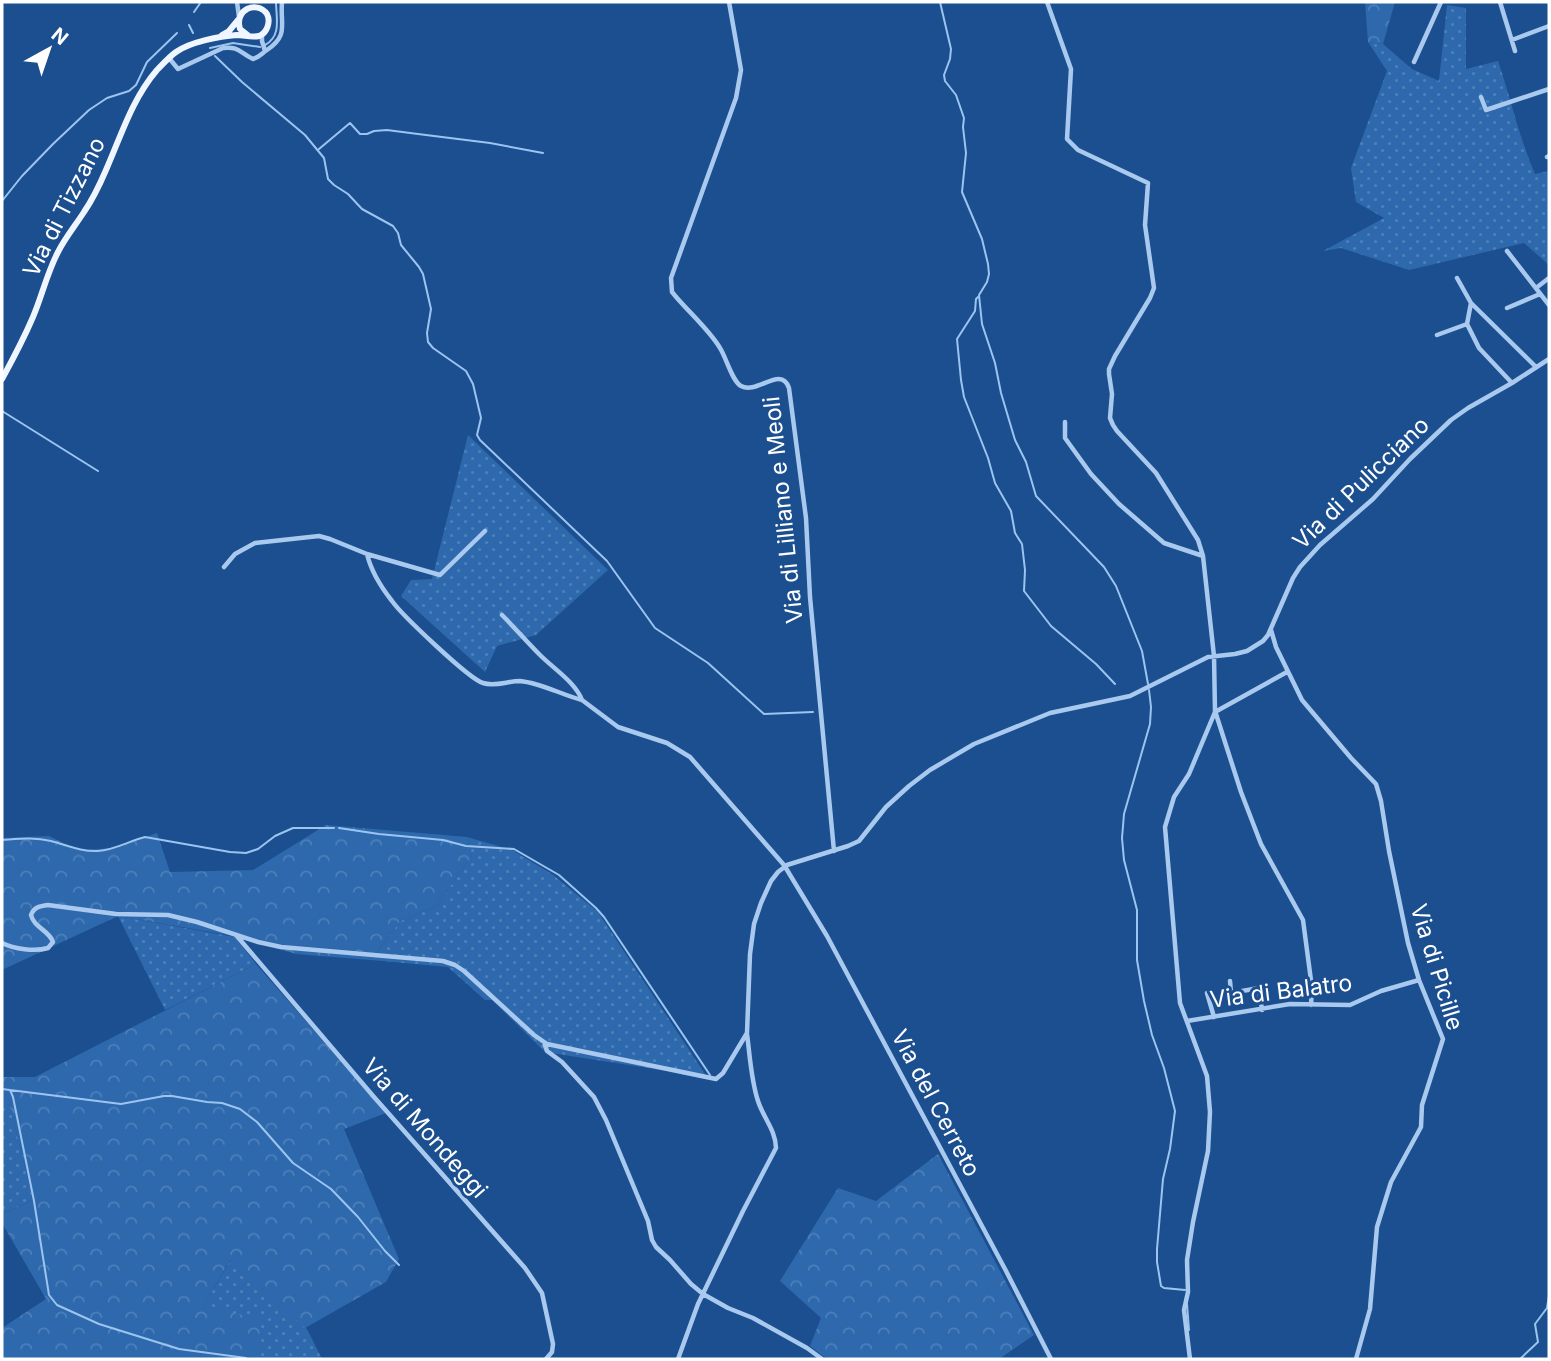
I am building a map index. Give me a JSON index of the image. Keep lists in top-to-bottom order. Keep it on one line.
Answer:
{"streets":{"main road":["Via di Tizzano"],"street":["Via di Pulicciano","Via di Lilliano e Meoli","Via di Picille","Via di Balatro","Via del Cerreto","Via di Mondeggi"]},"crossings":[["Via di Pulicciano","Via di Lilliano e Meoli"],["Via di Pulicciano","Via di Picille"],["Via di Pulicciano","Via del Cerreto"],["Via di Picille","Via di Balatro"]],"north":"top right"}
